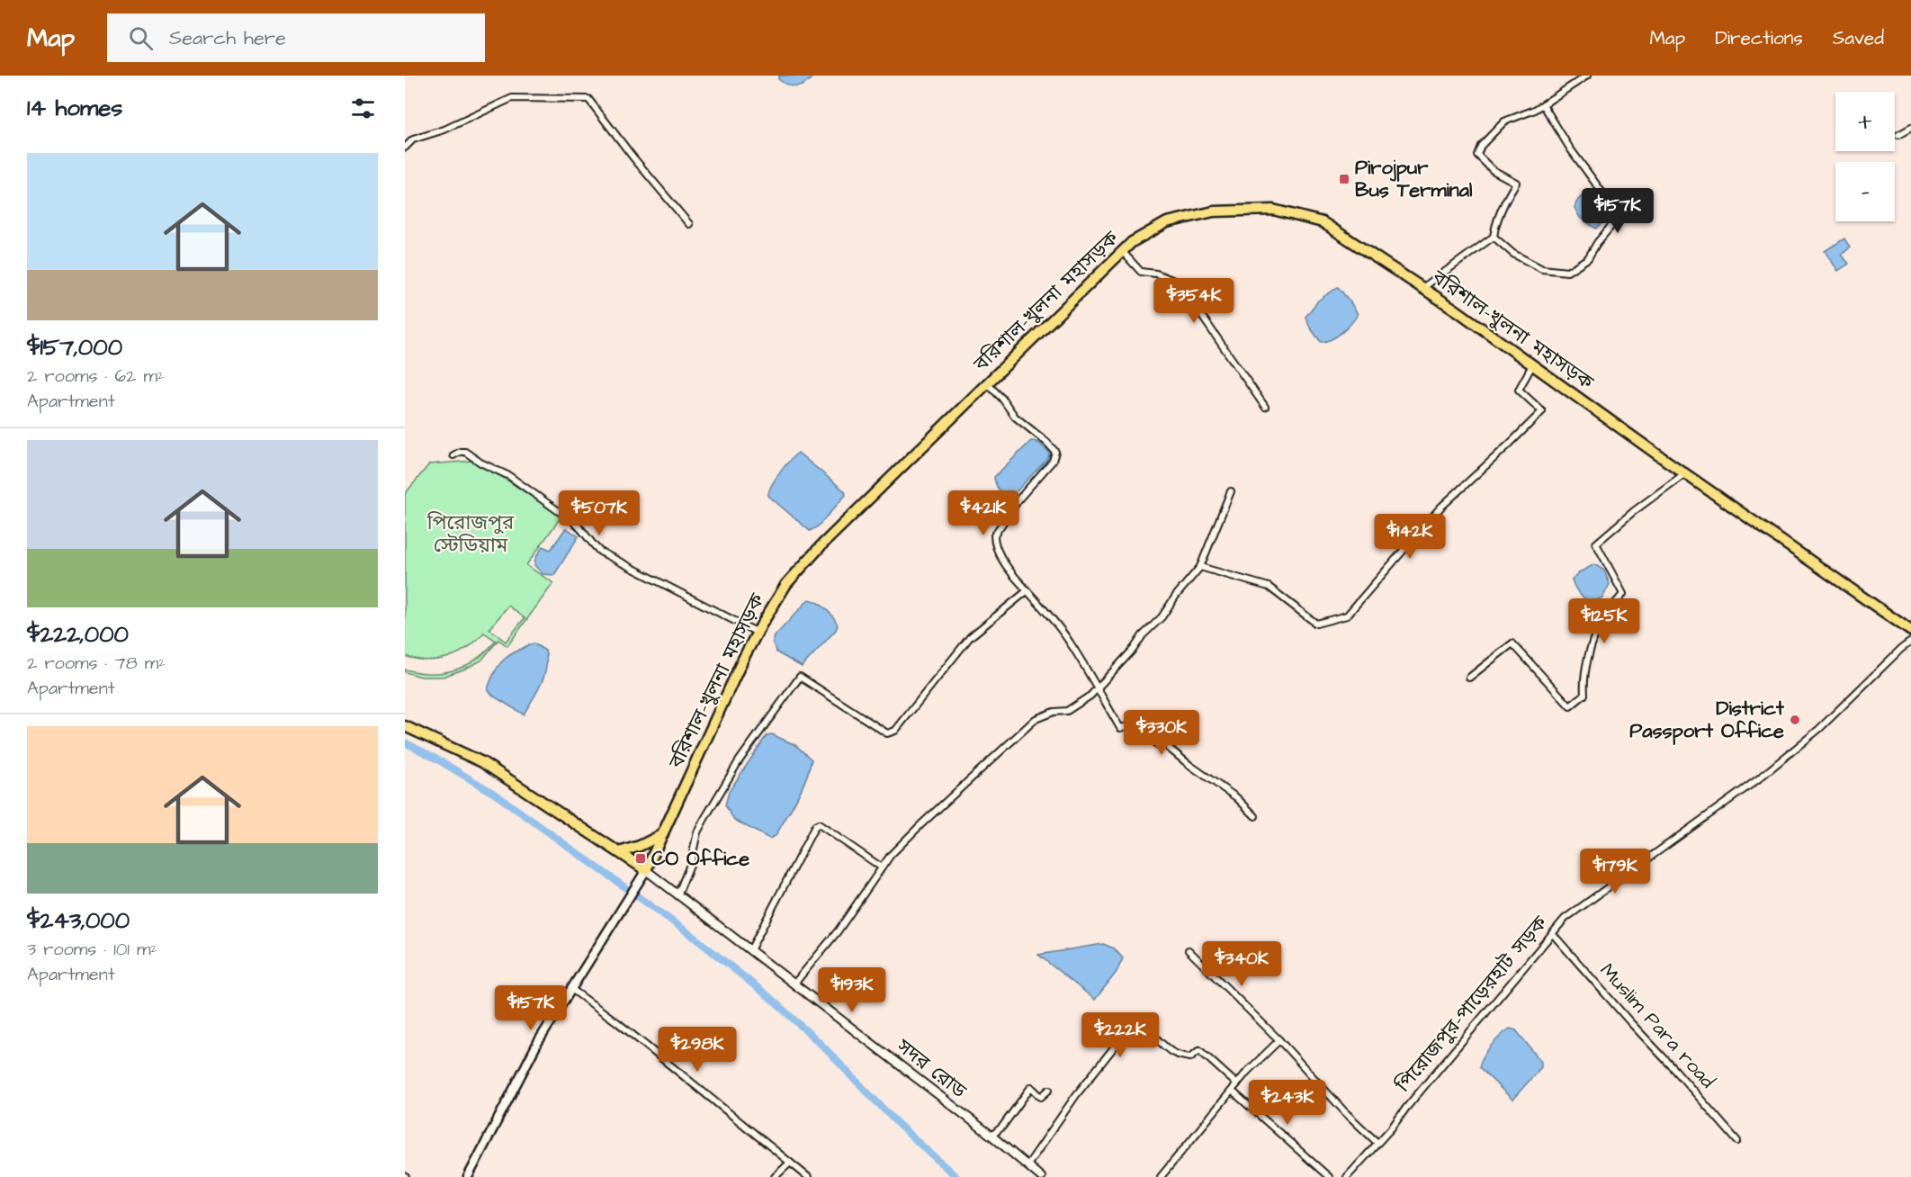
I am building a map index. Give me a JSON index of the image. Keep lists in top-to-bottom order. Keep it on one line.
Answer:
{"streets":{"highway":["বরিশাল-খুলনা মহাসড়ক"],"street":["পিরোজপুর-পাড়েরহাট সড়ক","Muslim Para road","সদর রোড"]},"crossings":[["বরিশাল-খুলনা মহাসড়ক","সদর রোড"],["পিরোজপুর-পাড়েরহাট সড়ক","Muslim Para road"]],"parks":["পিরোজপুর স্টেডিয়াম"],"places":{"transit":["Pirojpur Bus Terminal","CO Office"],"other":["District Passport Office"]},"page":{"header":"Map","search":"Search here","nav":["Map","Directions","Saved"],"heading":"14 homes","map_buttons":["+","−"],"list":[{"name":"$157,000","note":"2 rooms · 62 m² · Apartment"},{"name":"$222,000","note":"2 rooms · 78 m² · Apartment"},{"name":"$243,000","note":"3 rooms · 101 m² · Apartment"}],"price":["$157K","$354K","$507K","$421K","$142K","$125K","$330K","$179K","$340K","$193K","$157K","$222K","$298K","$243K"]}}
